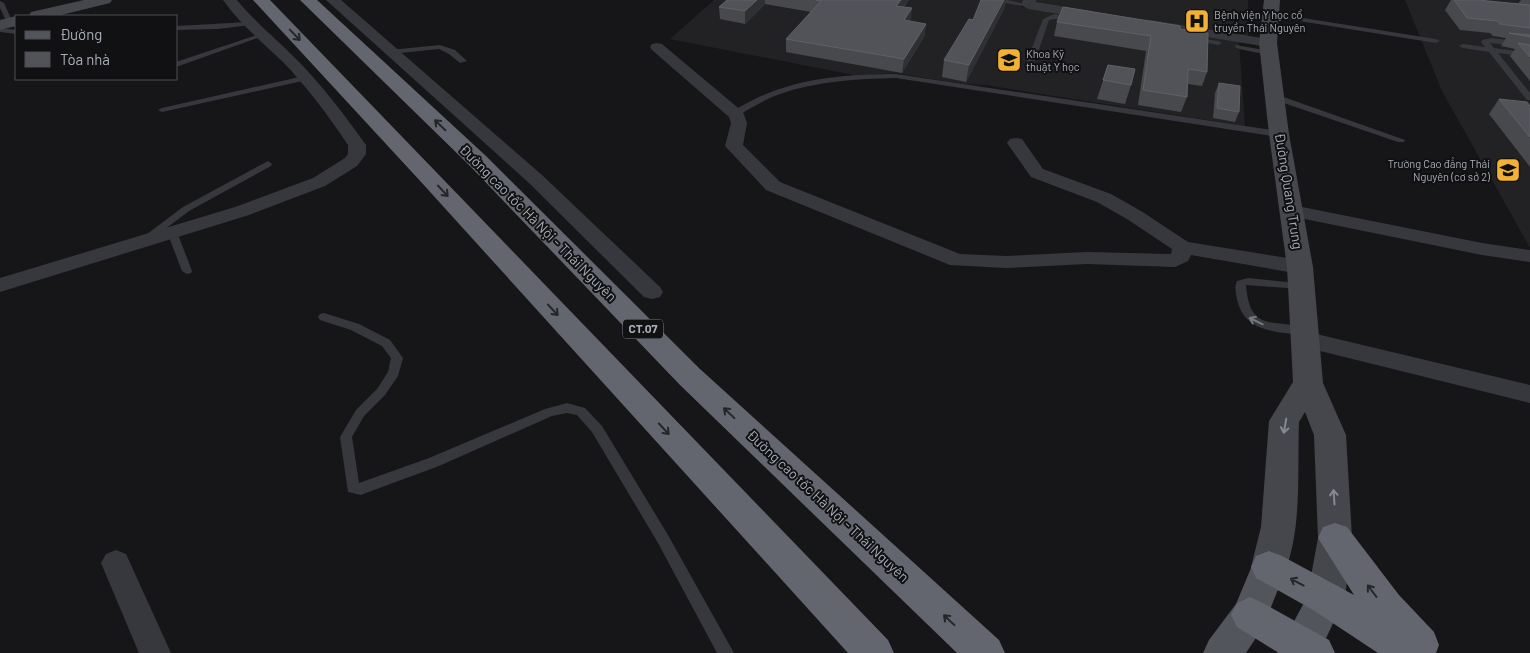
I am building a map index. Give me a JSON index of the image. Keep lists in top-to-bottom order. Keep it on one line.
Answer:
{"streets":{"highway":["Đường cao tốc Hà Nội - Thái Nguyên","CT.07"],"main road":["Đường Quang Trung"]},"places":{"hospital":["Bệnh viện Y học cổ truyền Thái Nguyên"],"school or university":["Khoa Kỹ thuật Y học","Trường Cao đẳng Thái Nguyên (cơ sở 2)"]},"legend":["Đường","Tòa nhà"]}
